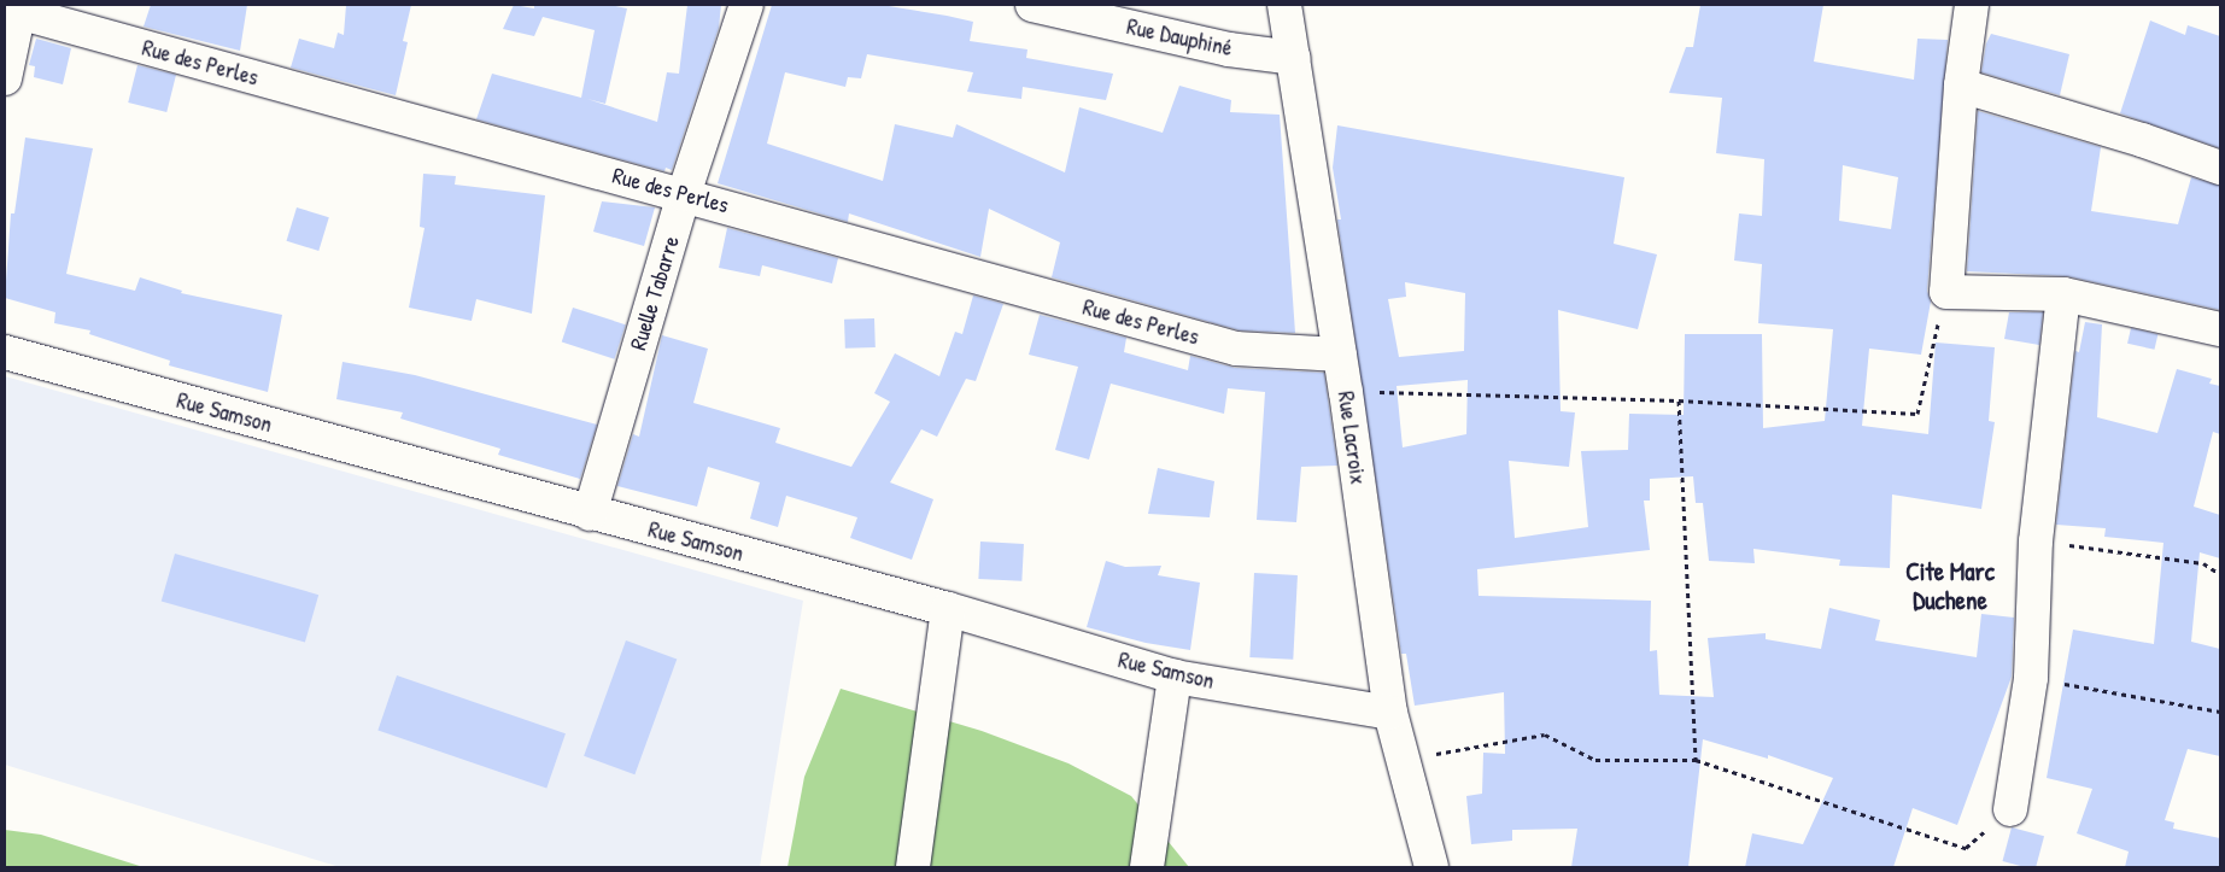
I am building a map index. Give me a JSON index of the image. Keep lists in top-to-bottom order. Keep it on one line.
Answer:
{"streets":{"street":["Rue Dauphiné","Rue des Perles","Ruelle Tabarre","Rue Samson","Rue Lacroix"]},"crossings":[["Rue Dauphiné","Rue Lacroix"],["Rue des Perles","Ruelle Tabarre"],["Rue des Perles","Rue Lacroix"],["Ruelle Tabarre","Rue Samson"],["Rue Samson","Rue Lacroix"]],"districts":["Cite Marc Duchene"]}
